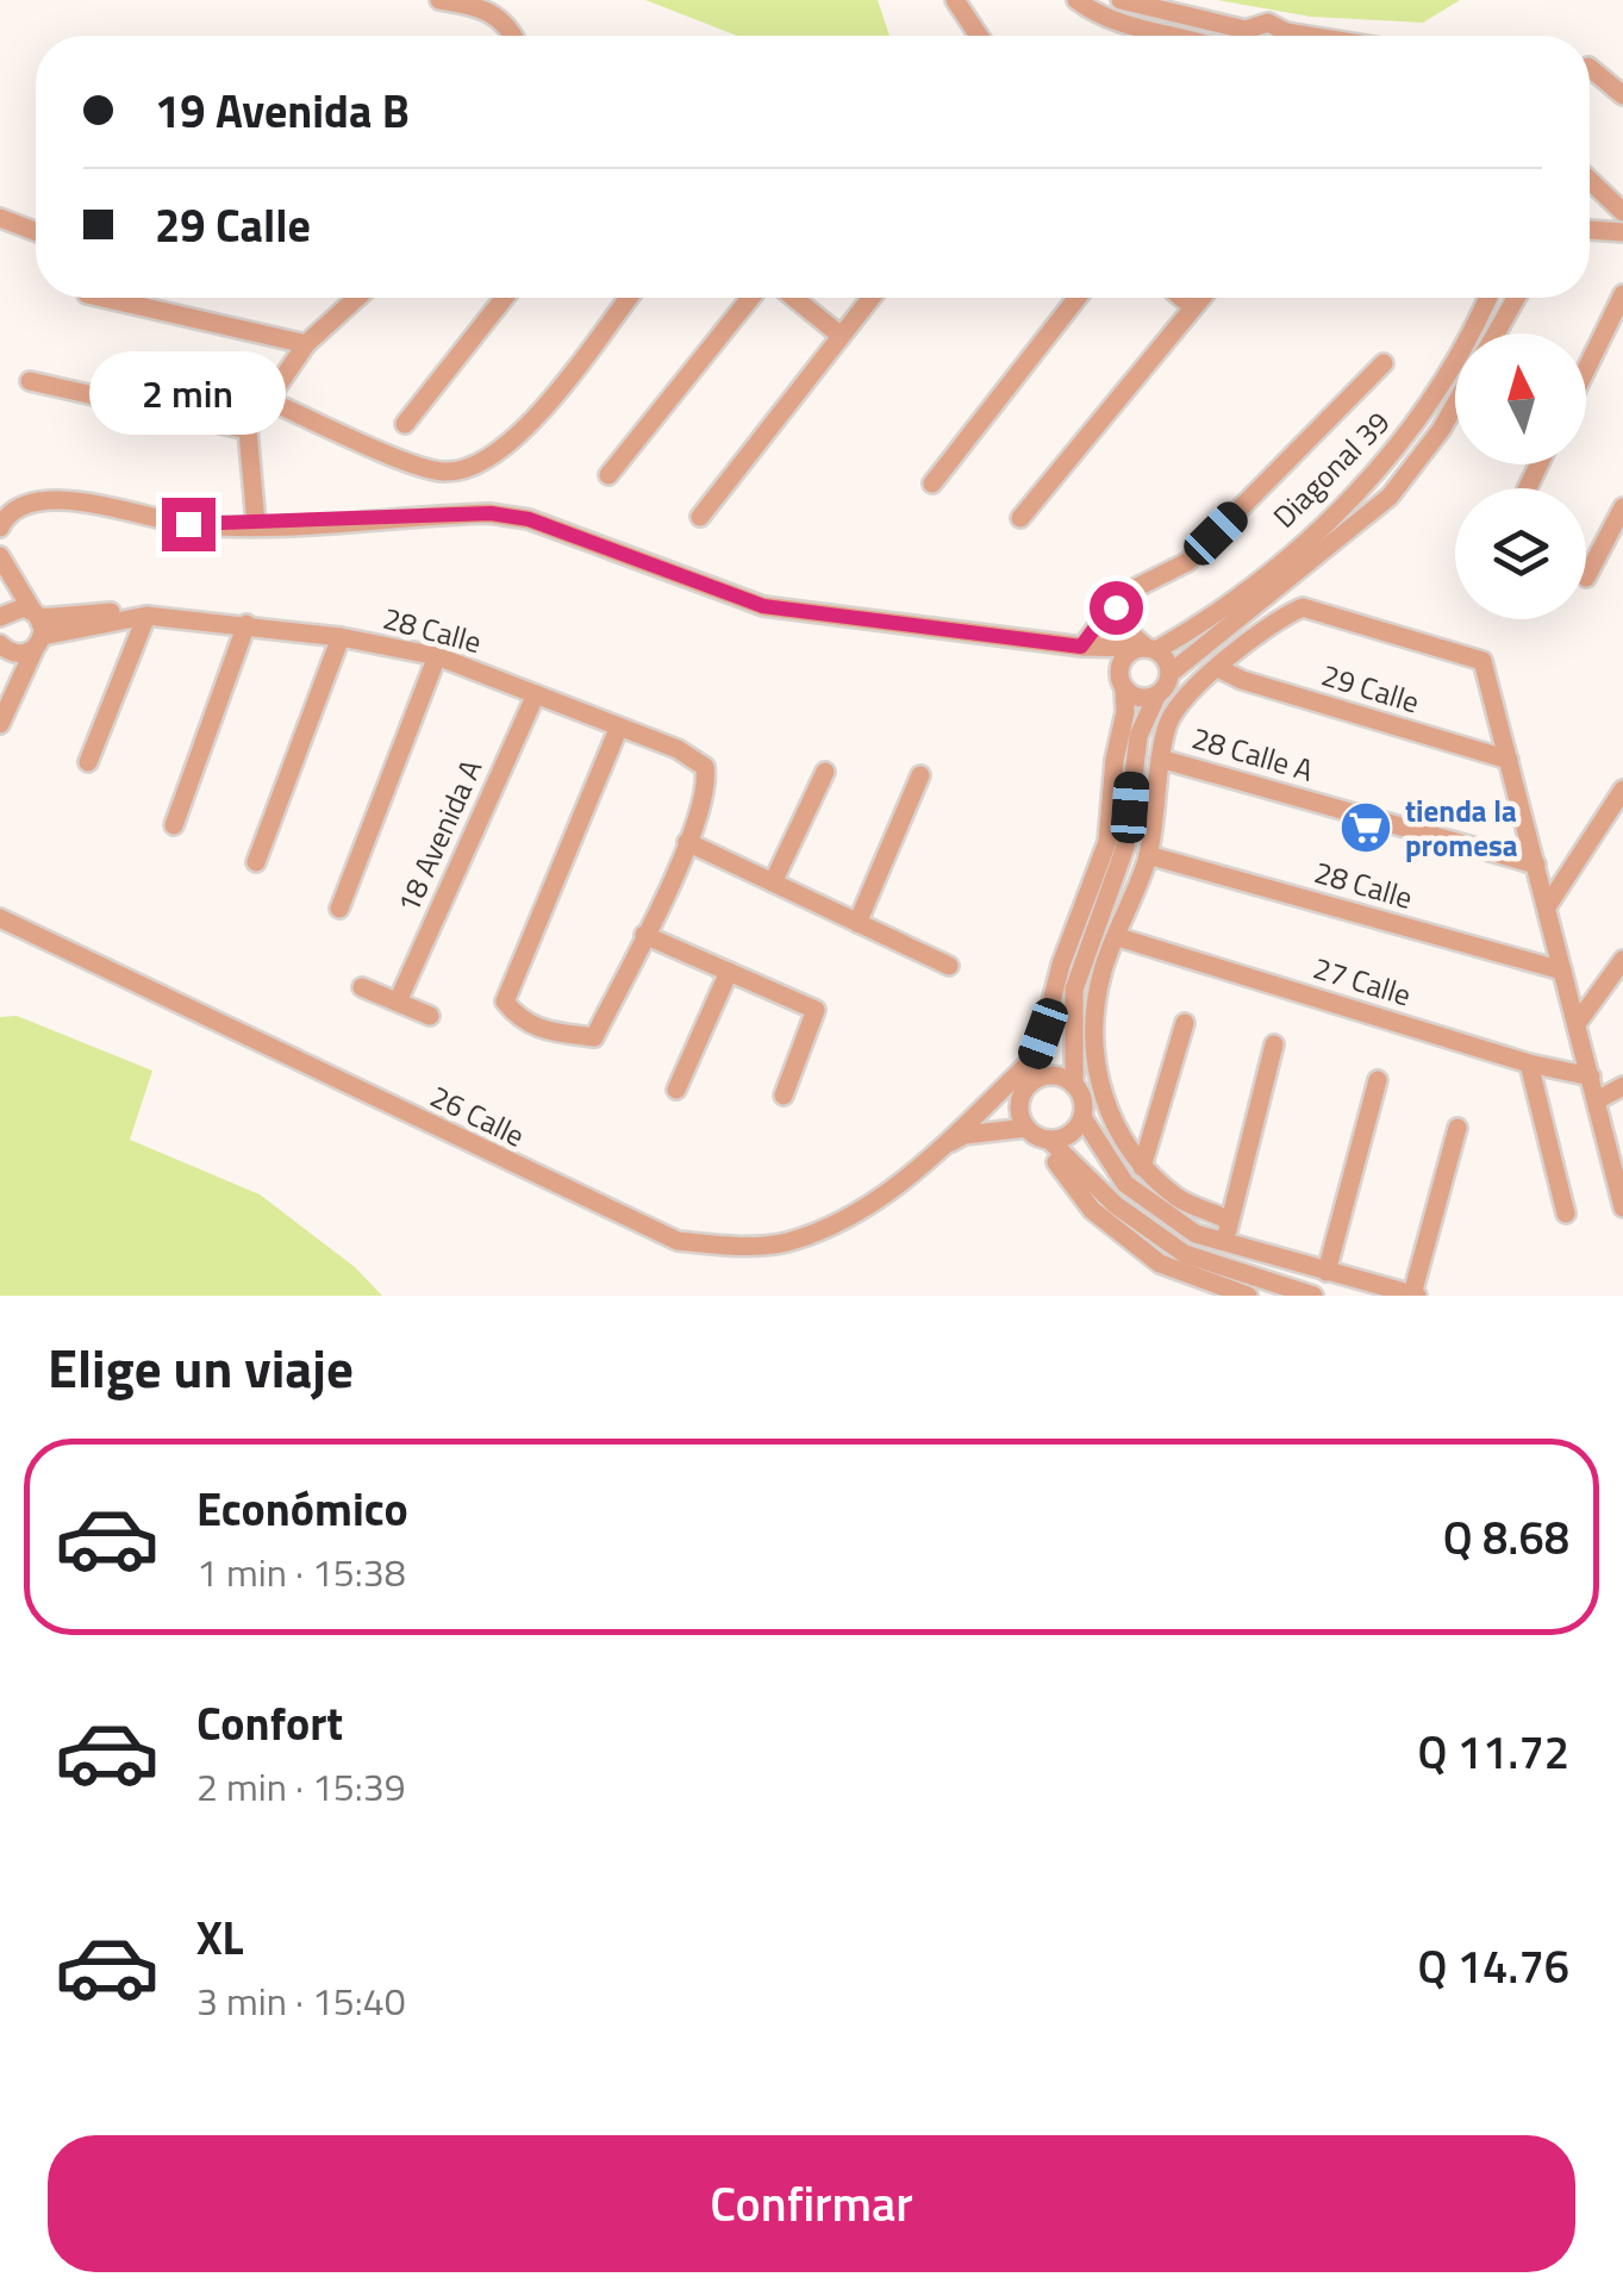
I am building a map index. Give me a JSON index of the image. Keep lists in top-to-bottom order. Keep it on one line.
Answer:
{"streets":{"street":["Diagonal 39","28 Calle","29 Calle","28 Calle A","18 Avenida A","27 Calle","26 Calle"]},"crossings":[["28 Calle","18 Avenida A"]],"places":{"supermarket":["tienda la promesa"]},"north":"top","page":{"banner":["19 Avenida B","29 Calle"],"bubble":"2 min","heading":"Elige un viaje","list":[{"name":"Económico","note":"1 min · 15:38","value":"Q 8.68"},{"name":"Confort","note":"2 min · 15:39","value":"Q 11.72"},{"name":"XL","note":"3 min · 15:40","value":"Q 14.76"}],"buttons":"Confirmar"}}
